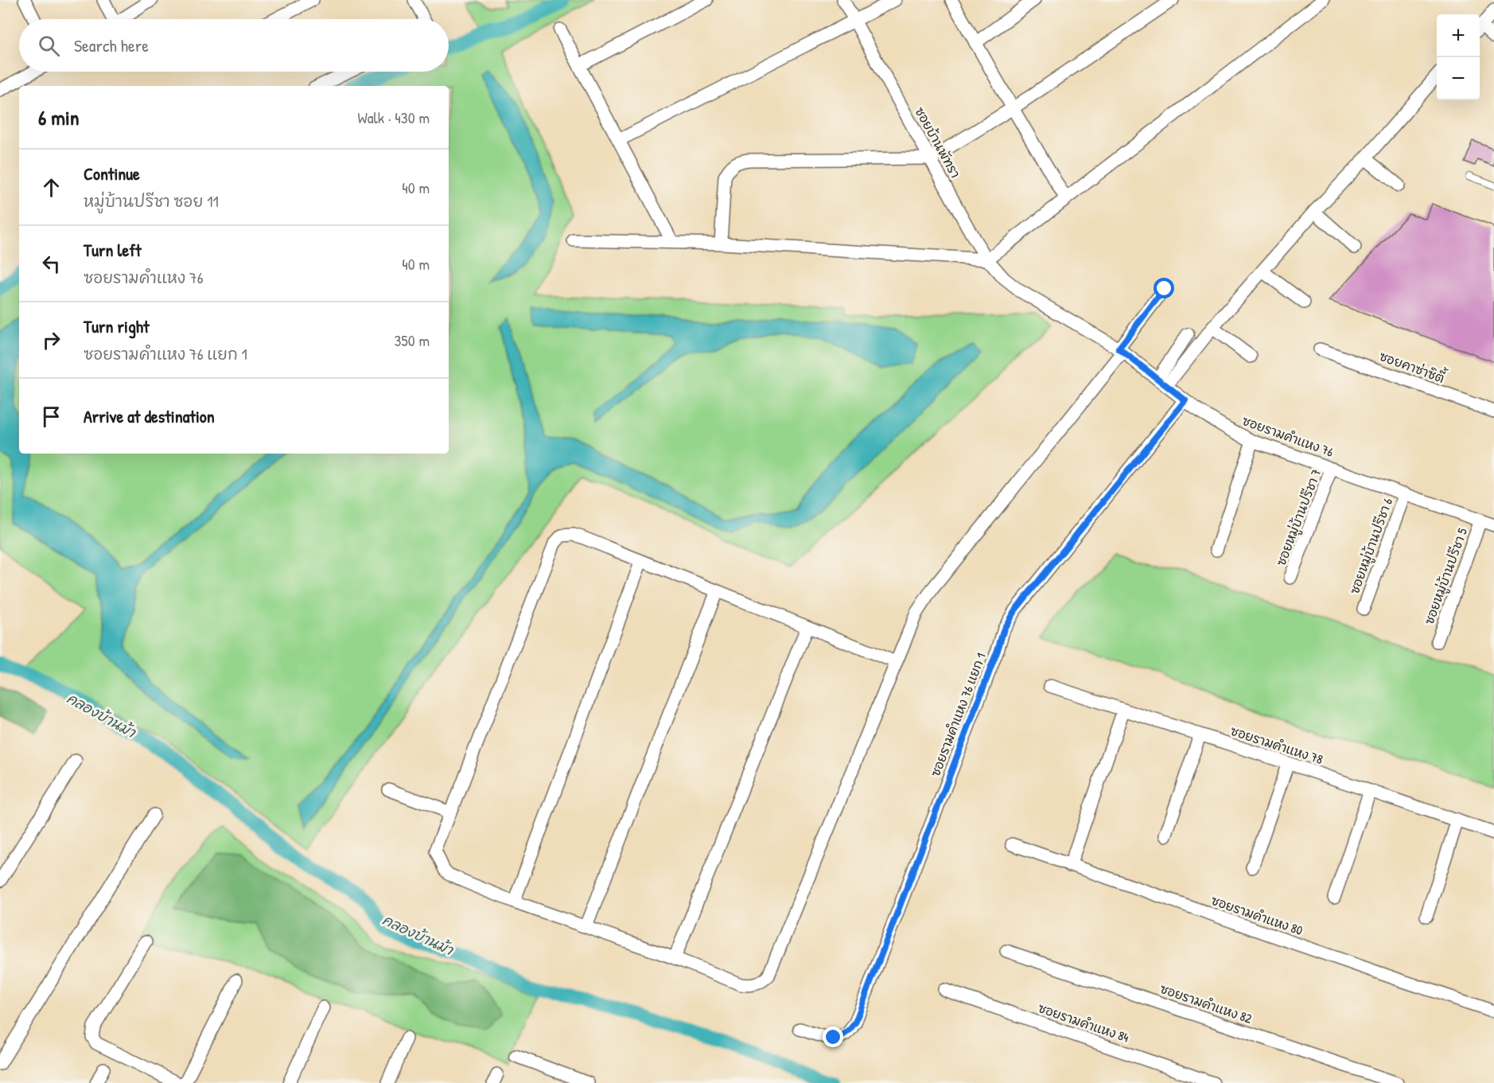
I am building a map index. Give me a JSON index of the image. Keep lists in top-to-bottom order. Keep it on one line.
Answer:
{"streets":{"street":["ซอยบ้านพัทรา","ซอยคาซ่าซิตี้","ซอยรามคำแหง 76","ซอยหมู่บ้านปรีชา 7","ซอยหมู่บ้านปรีชา 6","ซอยหมู่บ้านปรีชา 5","ซอยรามคำแหง 76 แยก 1","ซอยรามคำแหง 78","ซอยรามคำแหง 80","ซอยรามคำแหง 82","ซอยรามคำแหง 84"]},"crossings":[["ซอยบ้านพัทรา","ซอยรามคำแหง 76"],["ซอยรามคำแหง 76","ซอยหมู่บ้านปรีชา 7"],["ซอยรามคำแหง 76","ซอยหมู่บ้านปรีชา 6"],["ซอยรามคำแหง 76","ซอยหมู่บ้านปรีชา 5"],["ซอยรามคำแหง 76","ซอยรามคำแหง 76 แยก 1"]],"water":["คลองบ้านม้า"],"page":{"map_buttons":["+","−"],"search":"Search here","heading":["6 min","Walk · 430 m"],"list":[["Continue","หมู่บ้านปรีชา ซอย 11","40 m"],["Turn left","ซอยรามคำแหง 76","40 m"],["Turn right","ซอยรามคำแหง 76 แยก 1","350 m"],"Arrive at destination"]}}
